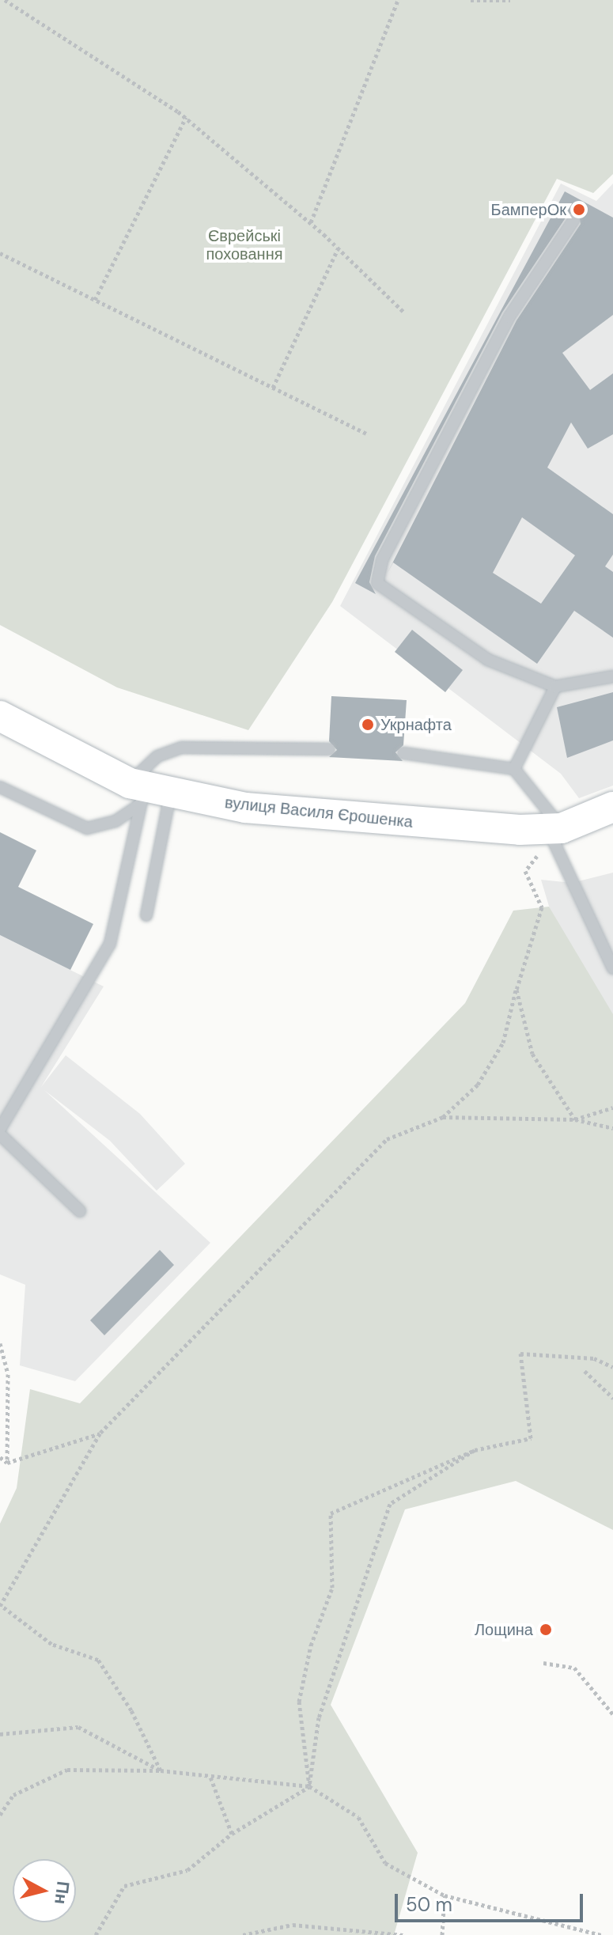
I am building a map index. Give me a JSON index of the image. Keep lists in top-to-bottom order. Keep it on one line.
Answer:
{"streets":{"main road":["вулиця Василя Єрошенка"]},"parks":["Єврейські поховання"],"places":["БамперОк","Укрнафта","Лощина"],"scale_bar":"50 m","north":"right"}
